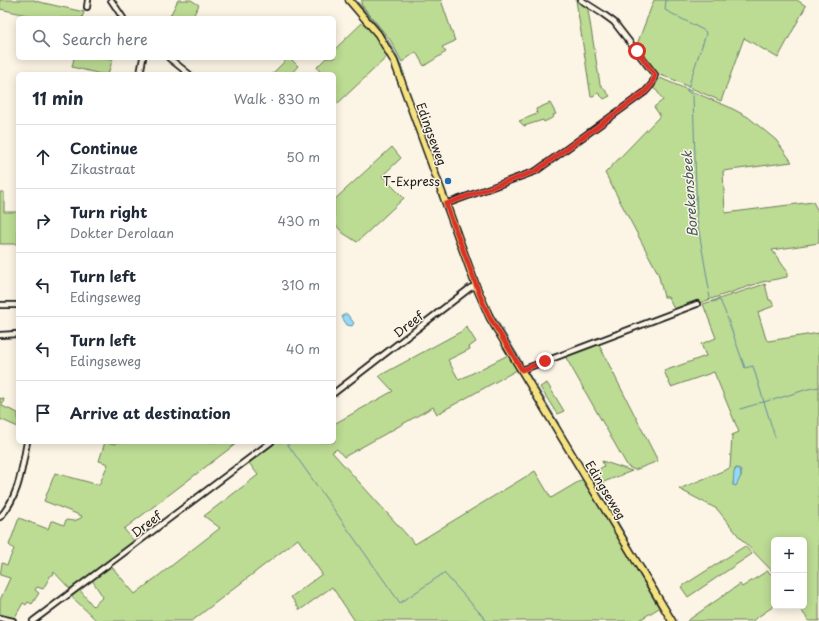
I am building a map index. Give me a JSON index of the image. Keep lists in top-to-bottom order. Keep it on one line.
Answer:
{"streets":{"main road":["Edingseweg"],"street":["Dreef"]},"crossings":[["Edingseweg","Dreef"]],"water":["Borekensbeek"],"places":["T-Express"],"page":{"search":"Search here","heading":["11 min","Walk · 830 m"],"list":[["Continue","Zikastraat","50 m"],["Turn right","Dokter Derolaan","430 m"],["Turn left","Edingseweg","310 m"],["Turn left","Edingseweg","40 m"],"Arrive at destination"],"map_buttons":["+","−"]}}
